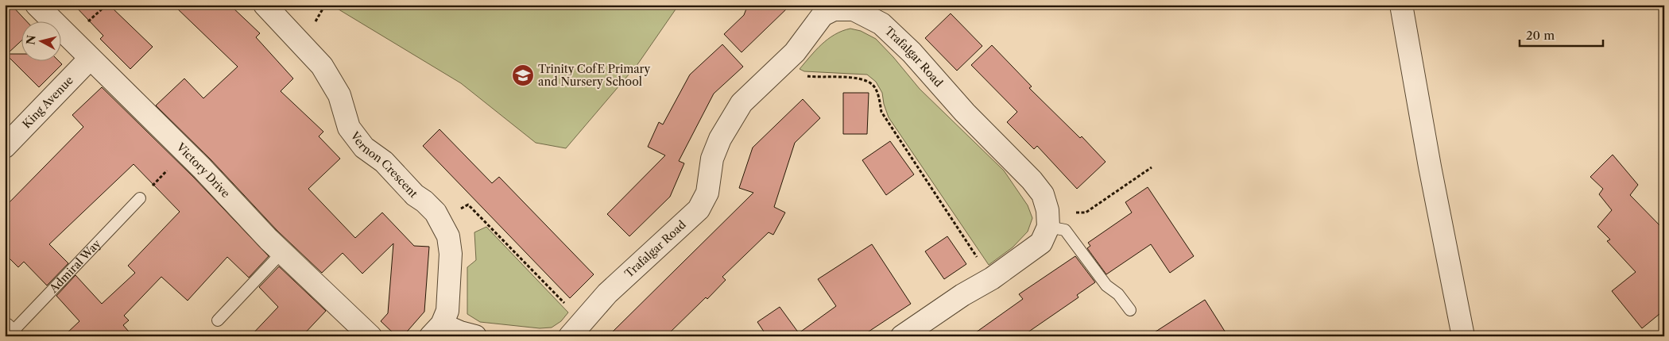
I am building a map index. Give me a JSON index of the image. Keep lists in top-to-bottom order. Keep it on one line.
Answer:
{"streets":{"street":["Trafalgar Road","King Avenue","Vernon Crescent","Victory Drive"],"lane":["Admiral Way"]},"crossings":[["King Avenue","Victory Drive"]],"places":{"school or university":["Trinity CofE Primary and Nursery School"]},"scale_bar":"20 m","north":"left"}
